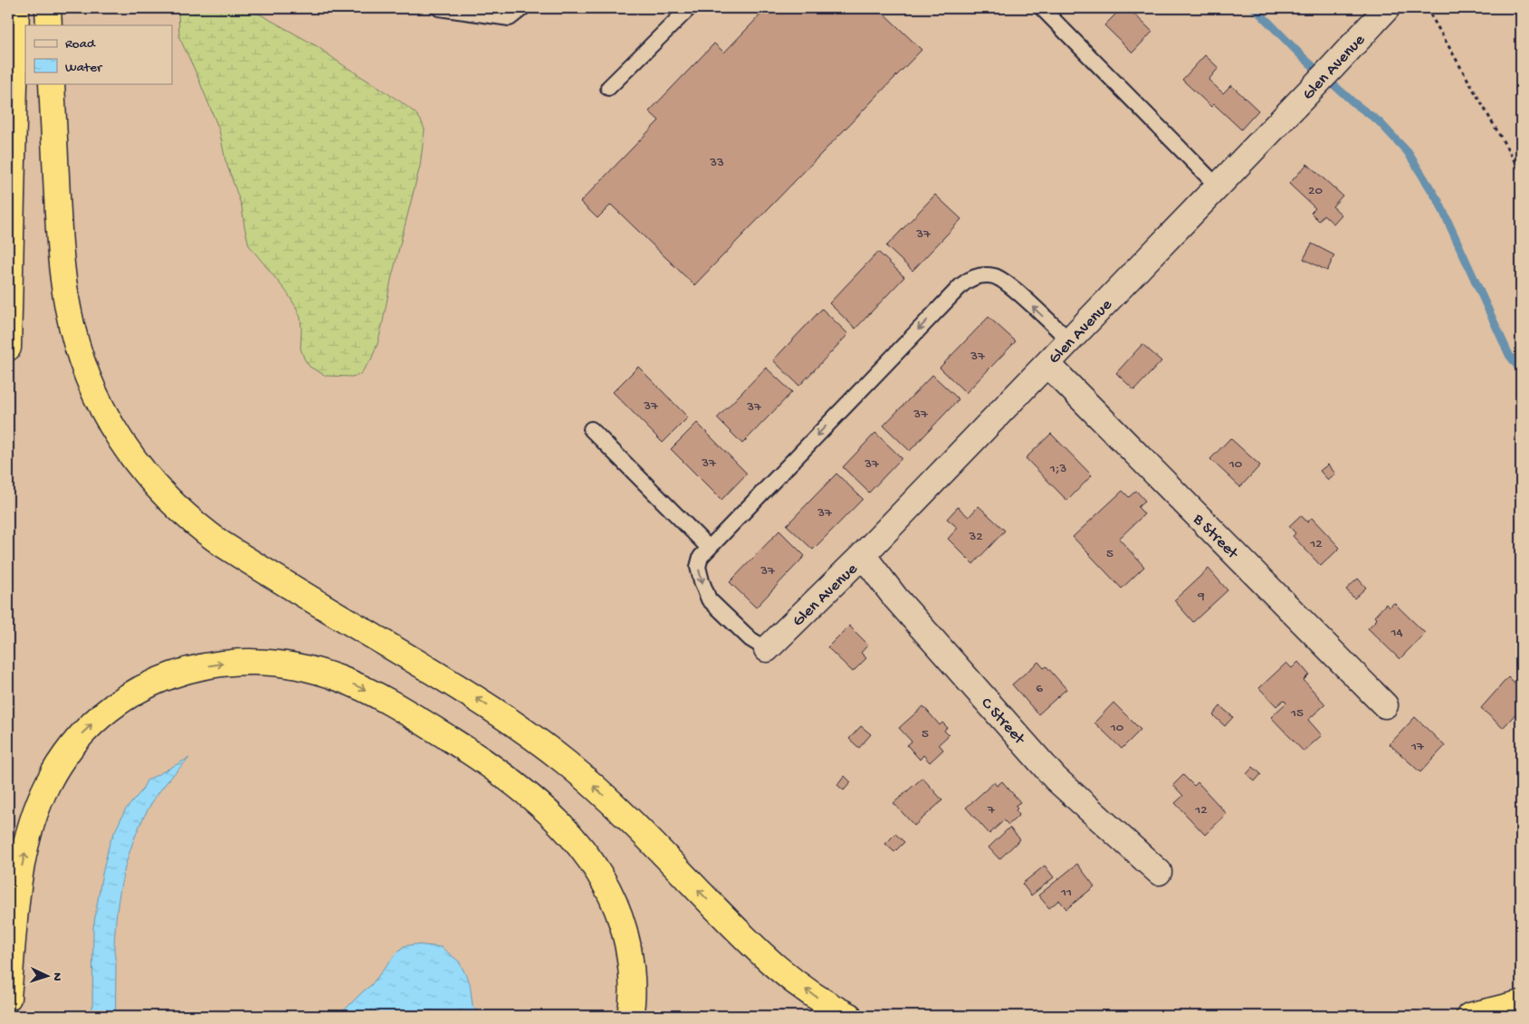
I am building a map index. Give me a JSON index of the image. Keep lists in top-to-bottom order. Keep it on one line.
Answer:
{"streets":{"street":["Glen Avenue","B Street","C Street"]},"crossings":[["Glen Avenue","B Street"],["Glen Avenue","C Street"]],"house_numbers":["33","20","37","37","37","37","37","37","37","10","1;3","37","32","12","5","37","9","14","6","15","10","5","17","7","12","11"],"legend":["Road","Water"],"north":"right"}
